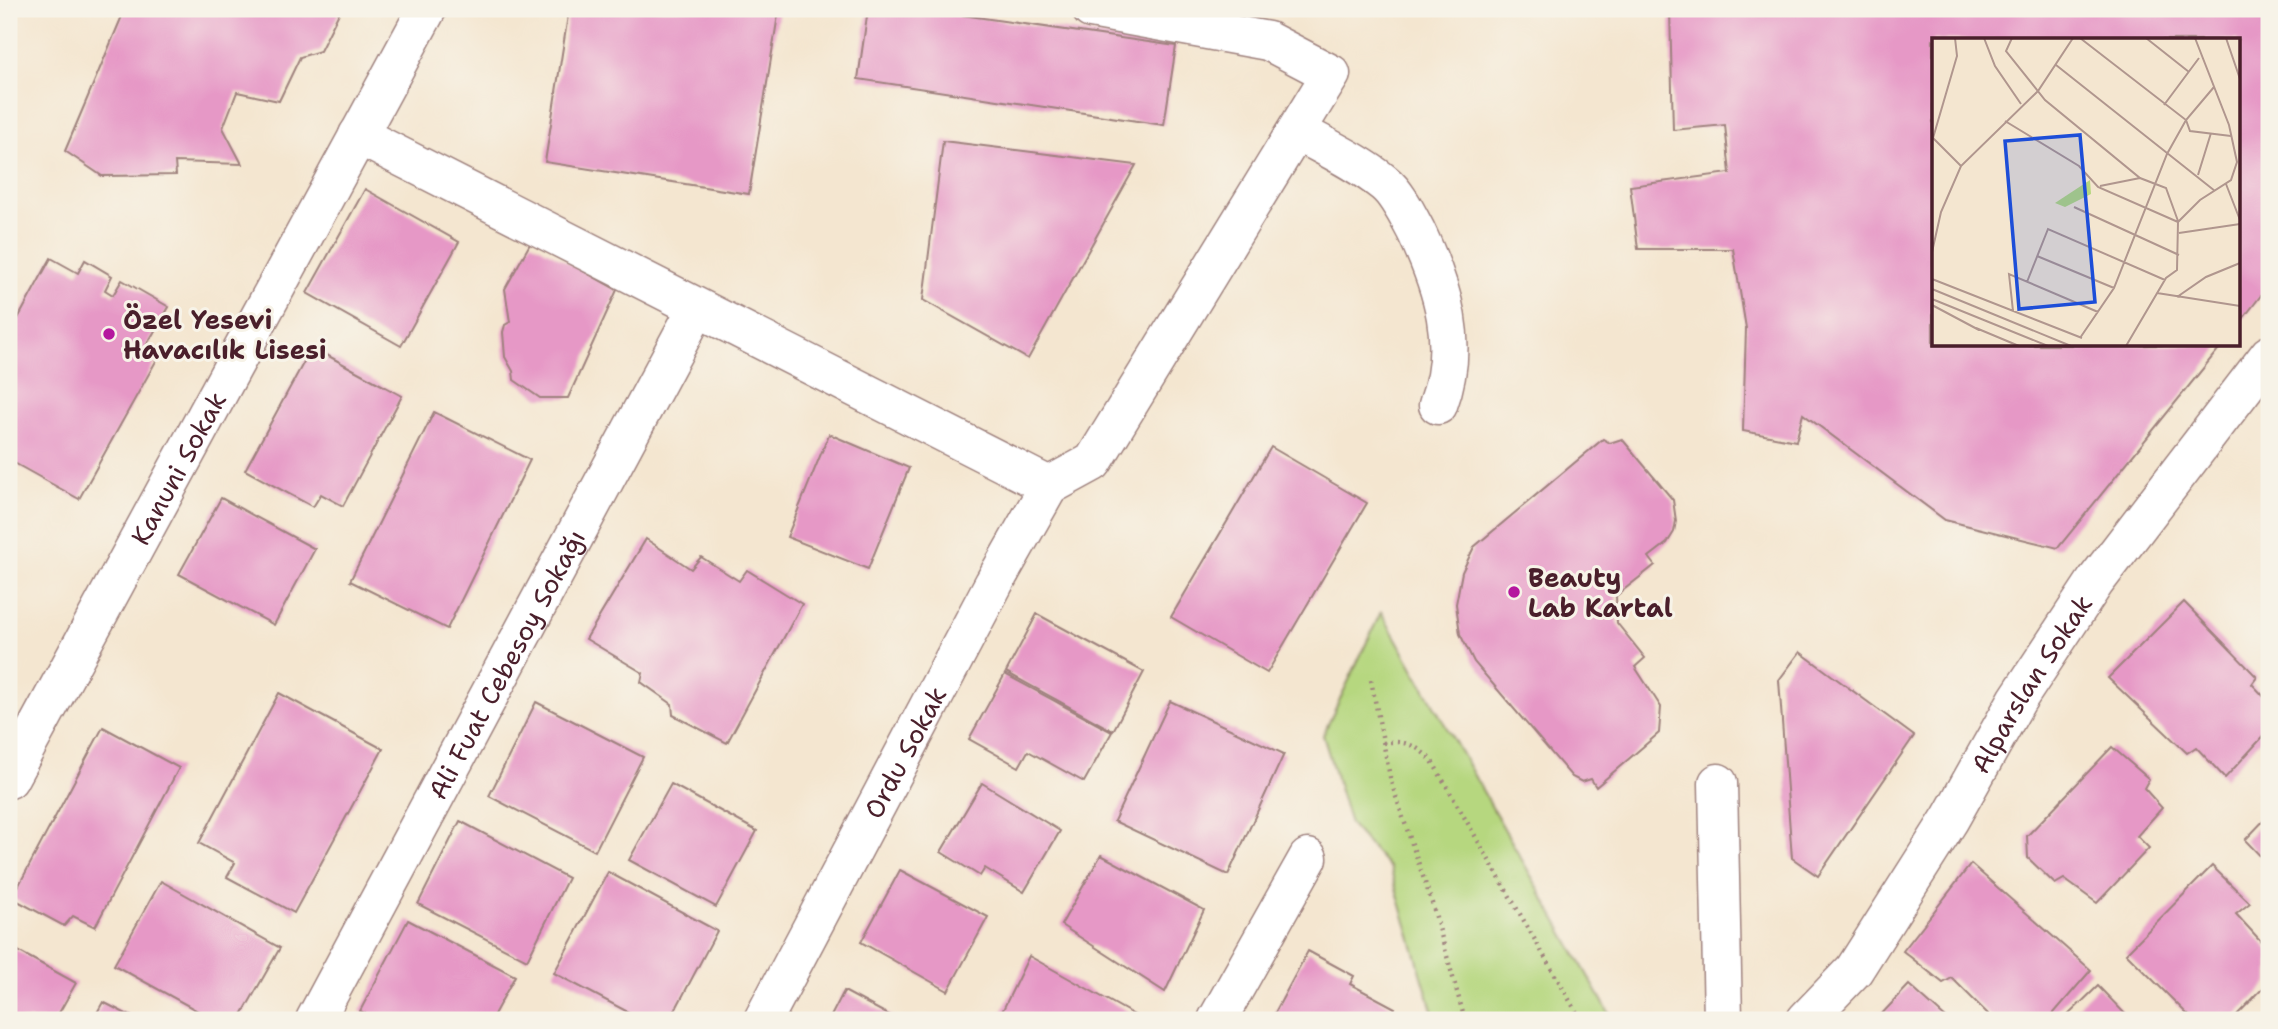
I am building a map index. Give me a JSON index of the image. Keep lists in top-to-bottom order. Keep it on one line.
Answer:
{"streets":{"street":["Kanuni Sokak","Ali Fuat Cebesoy Sokağı","Alparslan Sokak","Ordu Sokak"]},"places":["Özel Yesevi Havacılık Lisesi","Beauty Lab Kartal"]}
